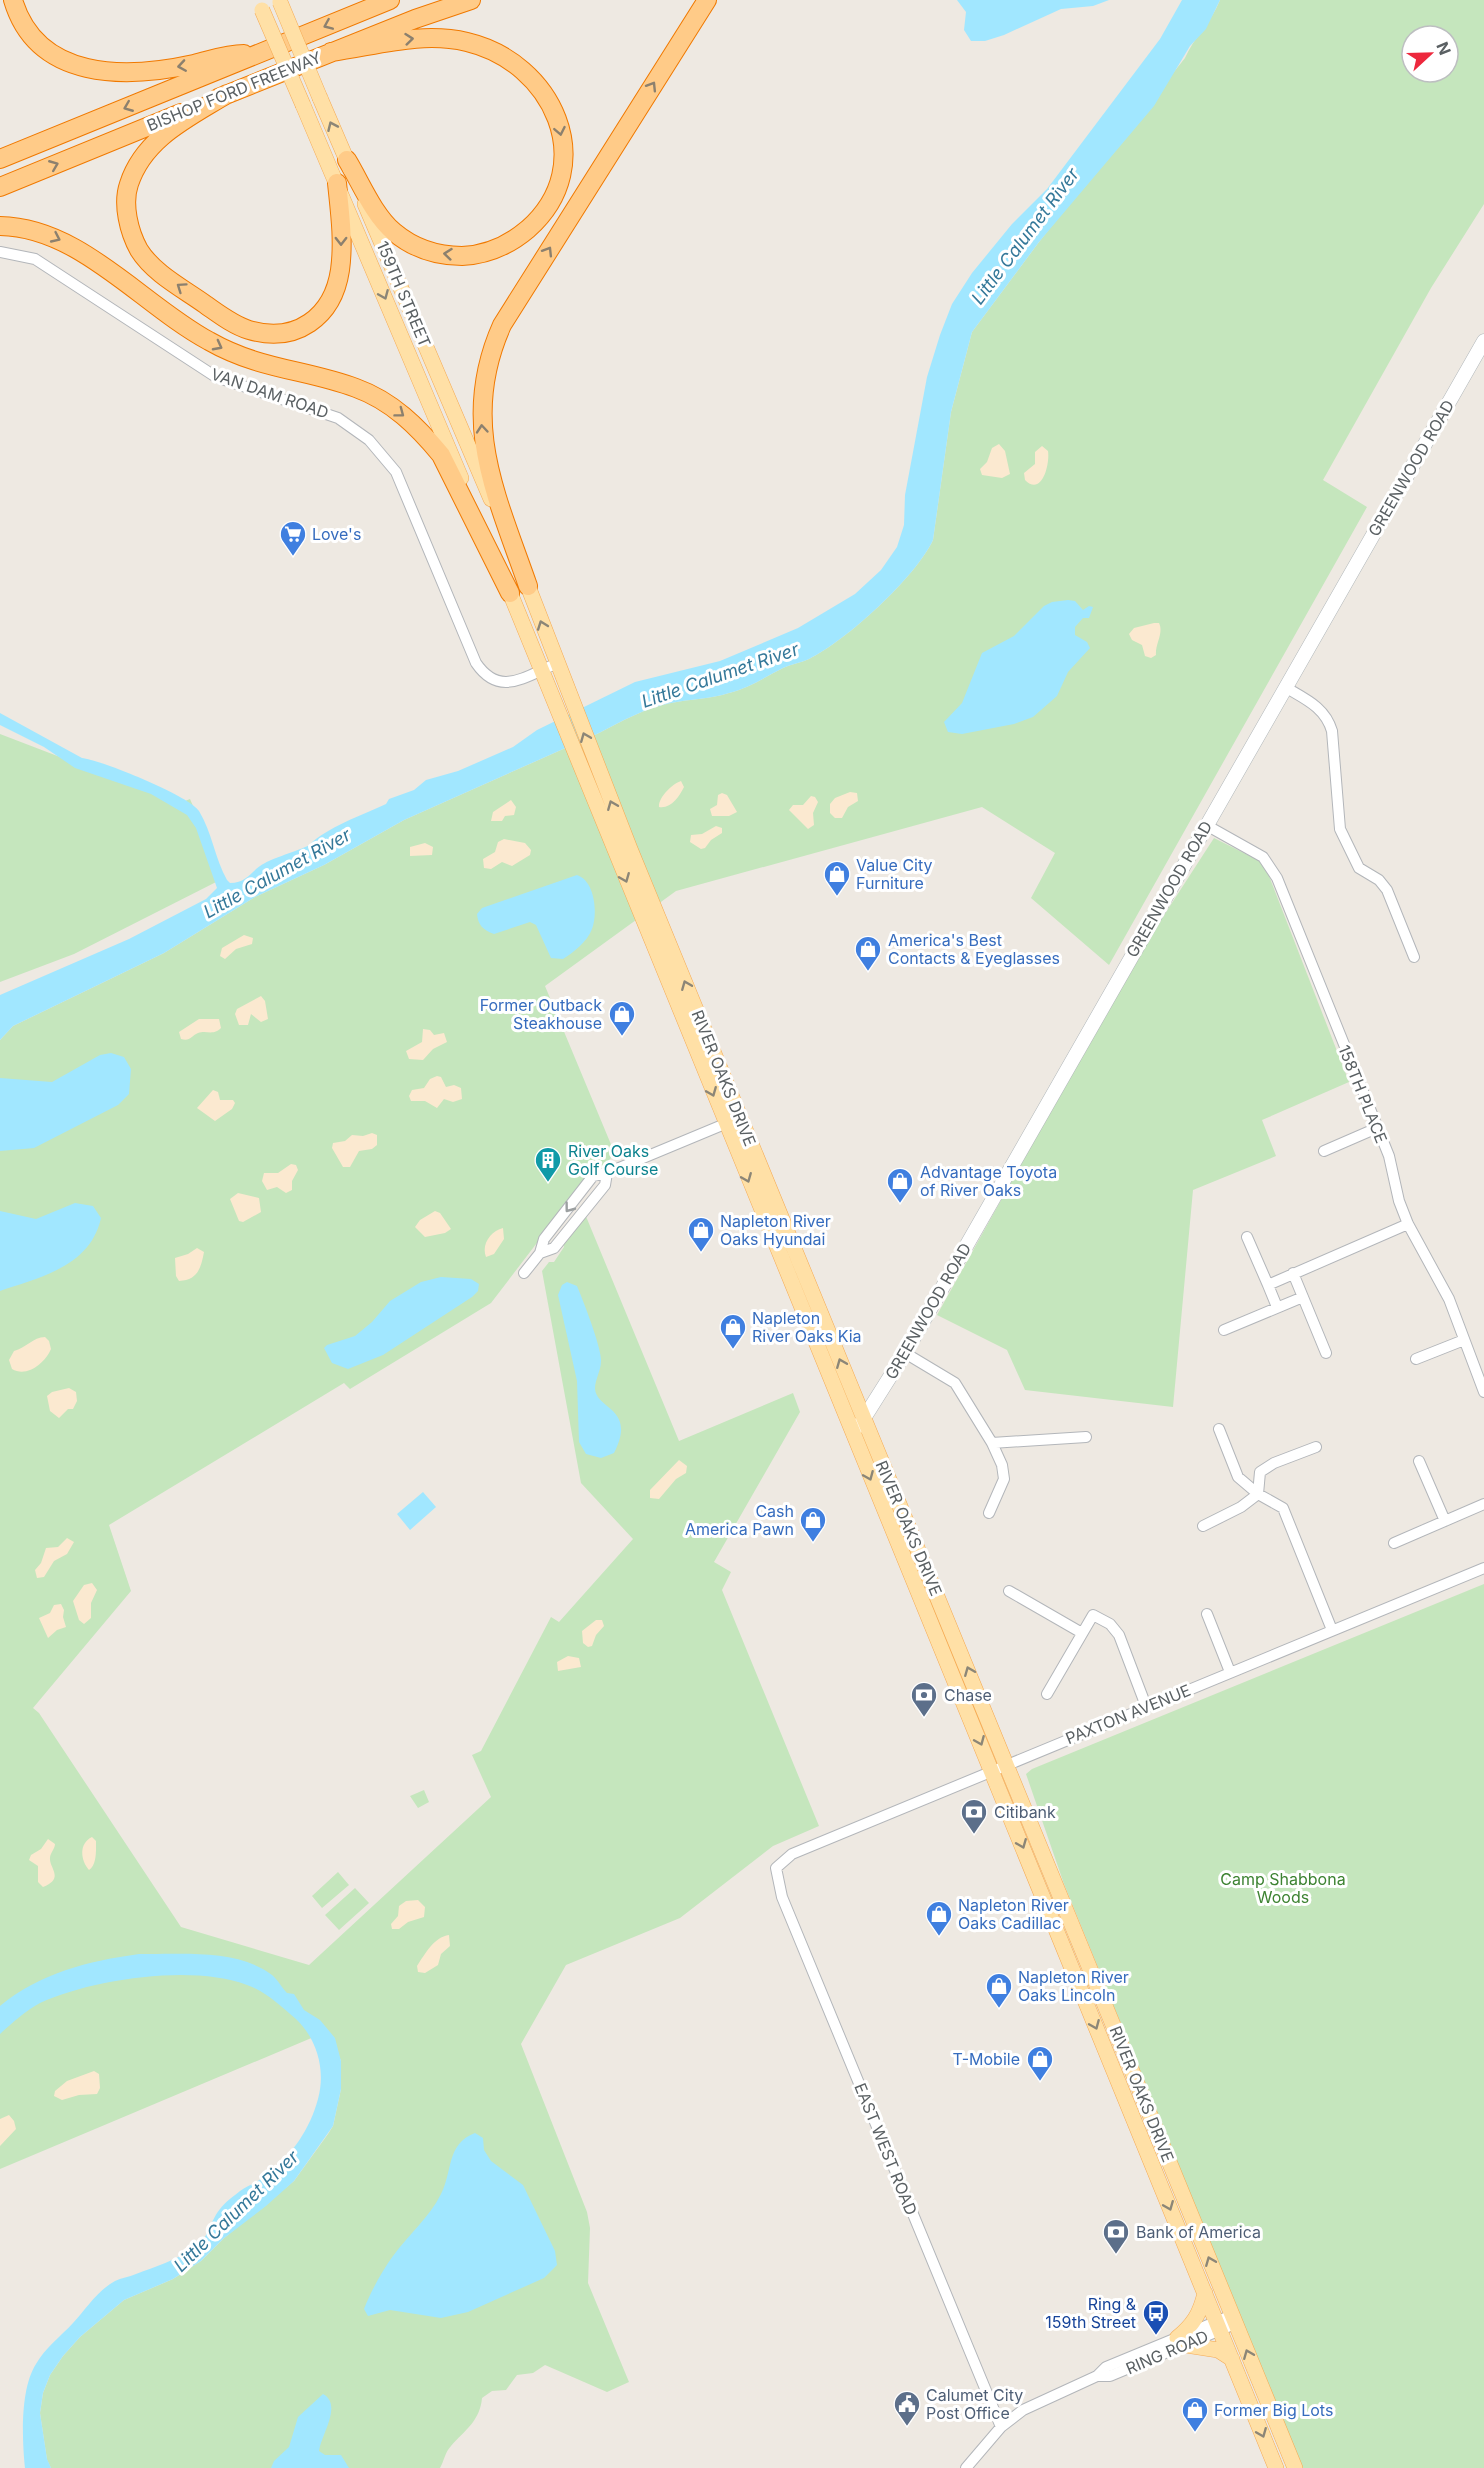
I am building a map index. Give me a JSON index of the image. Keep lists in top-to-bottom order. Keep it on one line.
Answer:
{"streets":{"highway":["BISHOP FORD FREEWAY"],"main road":["159TH STREET","RIVER OAKS DRIVE"],"street":["VAN DAM ROAD","GREENWOOD ROAD","158TH PLACE","PAXTON AVENUE","EAST WEST ROAD","RING ROAD"]},"crossings":[["159TH STREET","RIVER OAKS DRIVE"],["VAN DAM ROAD","RIVER OAKS DRIVE"],["GREENWOOD ROAD","RIVER OAKS DRIVE"],["GREENWOOD ROAD","158TH PLACE"],["RIVER OAKS DRIVE","PAXTON AVENUE"],["RIVER OAKS DRIVE","RING ROAD"],["PAXTON AVENUE","EAST WEST ROAD"],["EAST WEST ROAD","RING ROAD"]],"water":["Little Calumet River"],"parks":["Camp Shabbona Woods"],"places":{"supermarket":["Love's"],"shop":["Value City Furniture","America's Best Contacts & Eyeglasses","Former Outback Steakhouse","Advantage Toyota of River Oaks","Napleton River Oaks Hyundai","Napleton River Oaks Kia","Cash America Pawn","Napleton River Oaks Cadillac","Napleton River Oaks Lincoln","T-Mobile","Former Big Lots"],"building":["River Oaks Golf Course"],"bank":["Chase","Citibank","Bank of America"],"bus stop":["Ring & 159th Street"],"public building":["Calumet City Post Office"]},"north":"right"}
